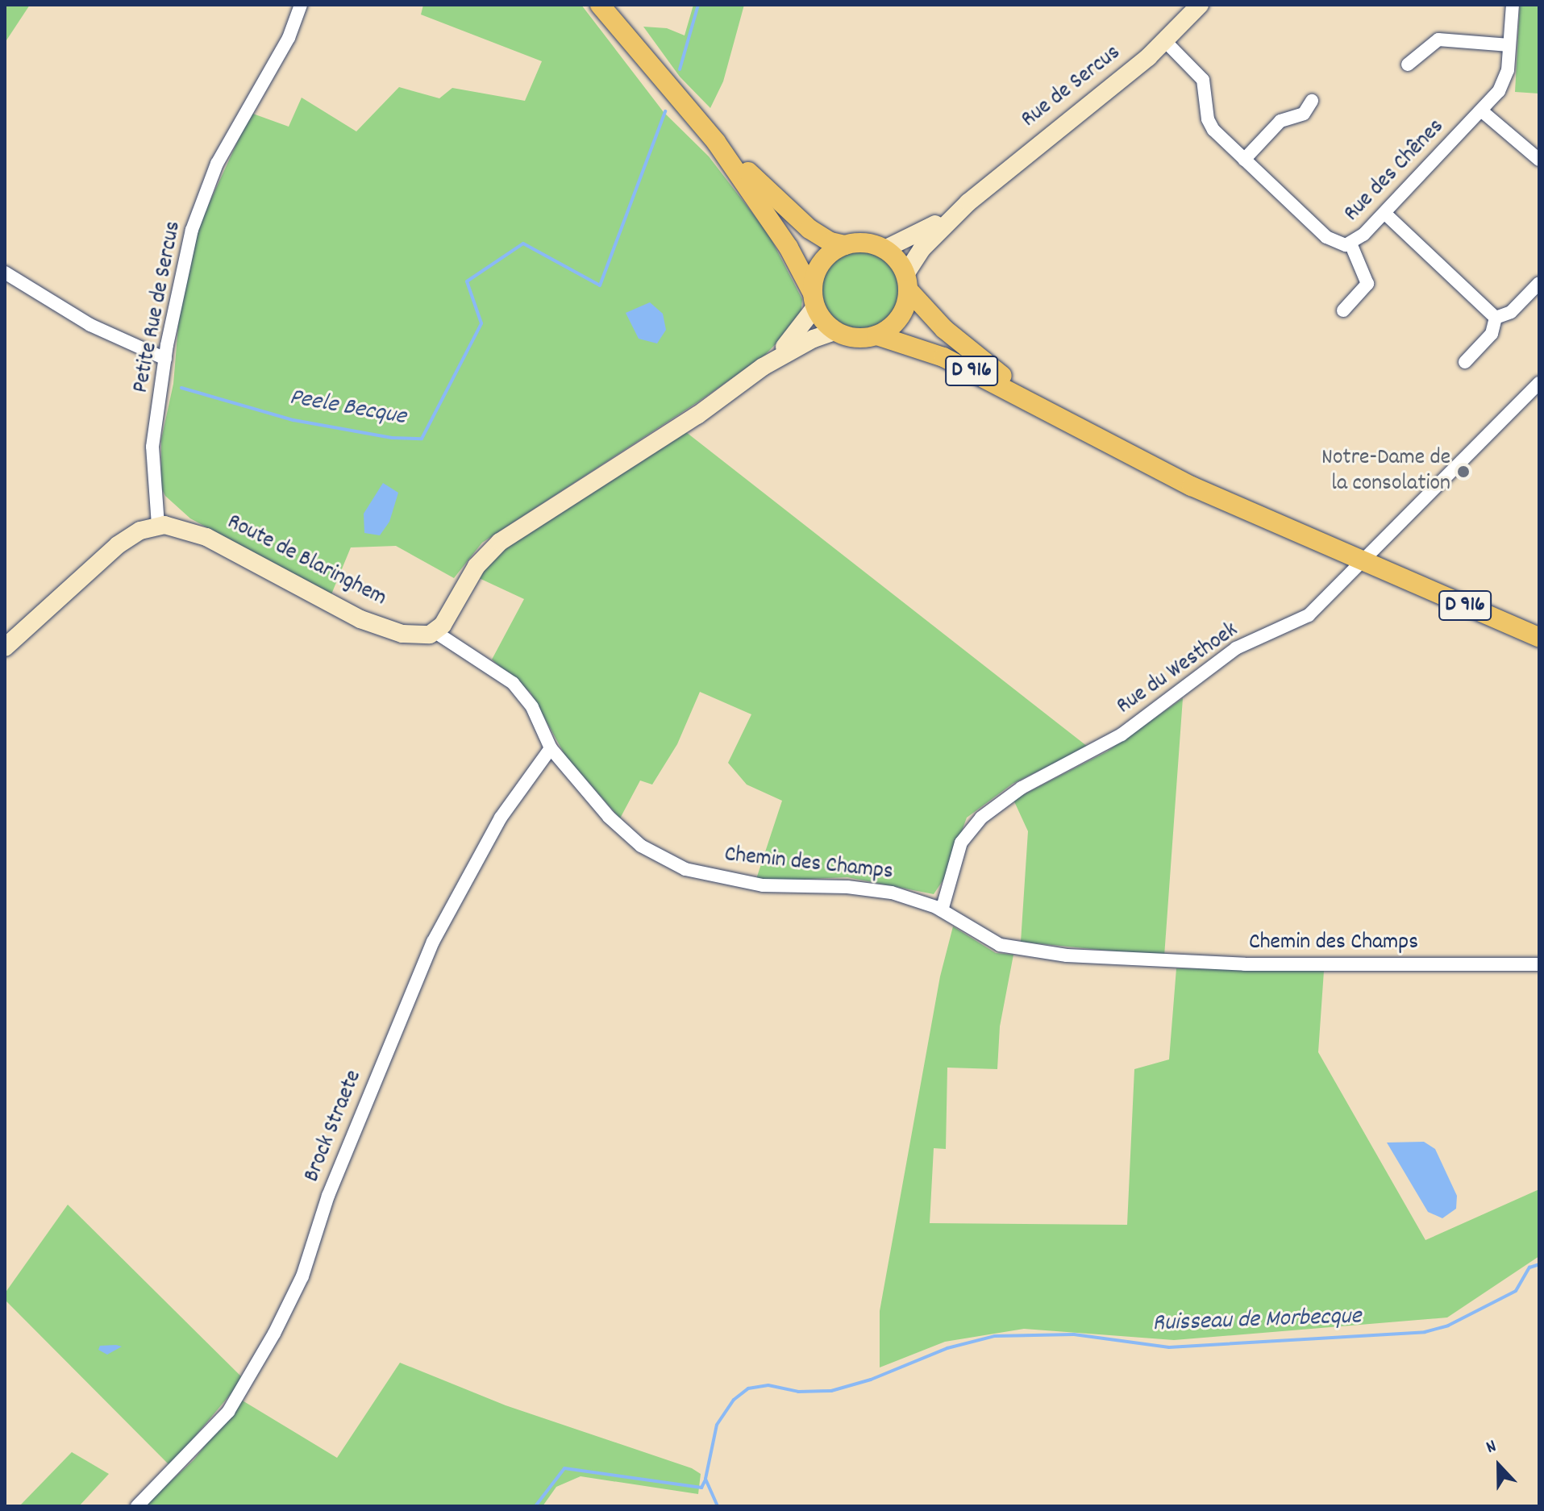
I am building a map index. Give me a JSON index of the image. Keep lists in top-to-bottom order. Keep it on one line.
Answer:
{"streets":{"main road":["D 916"],"street":["Rue de Sercus","Rue des Chênes","Petite Rue de Sercus","Route de Blaringhem","Rue du Westhoek","Chemin des Champs","Brock Straete"]},"crossings":[["Rue de Sercus","Rue des Chênes"],["Rue de Sercus","D 916"],["Petite Rue de Sercus","Route de Blaringhem"],["D 916","Rue du Westhoek"],["Route de Blaringhem","Chemin des Champs"],["Rue du Westhoek","Chemin des Champs"],["Chemin des Champs","Brock Straete"]],"water":["Peele Becque","Ruisseau de Morbecque"],"places":["Notre-Dame de la consolation"],"north":"top"}
